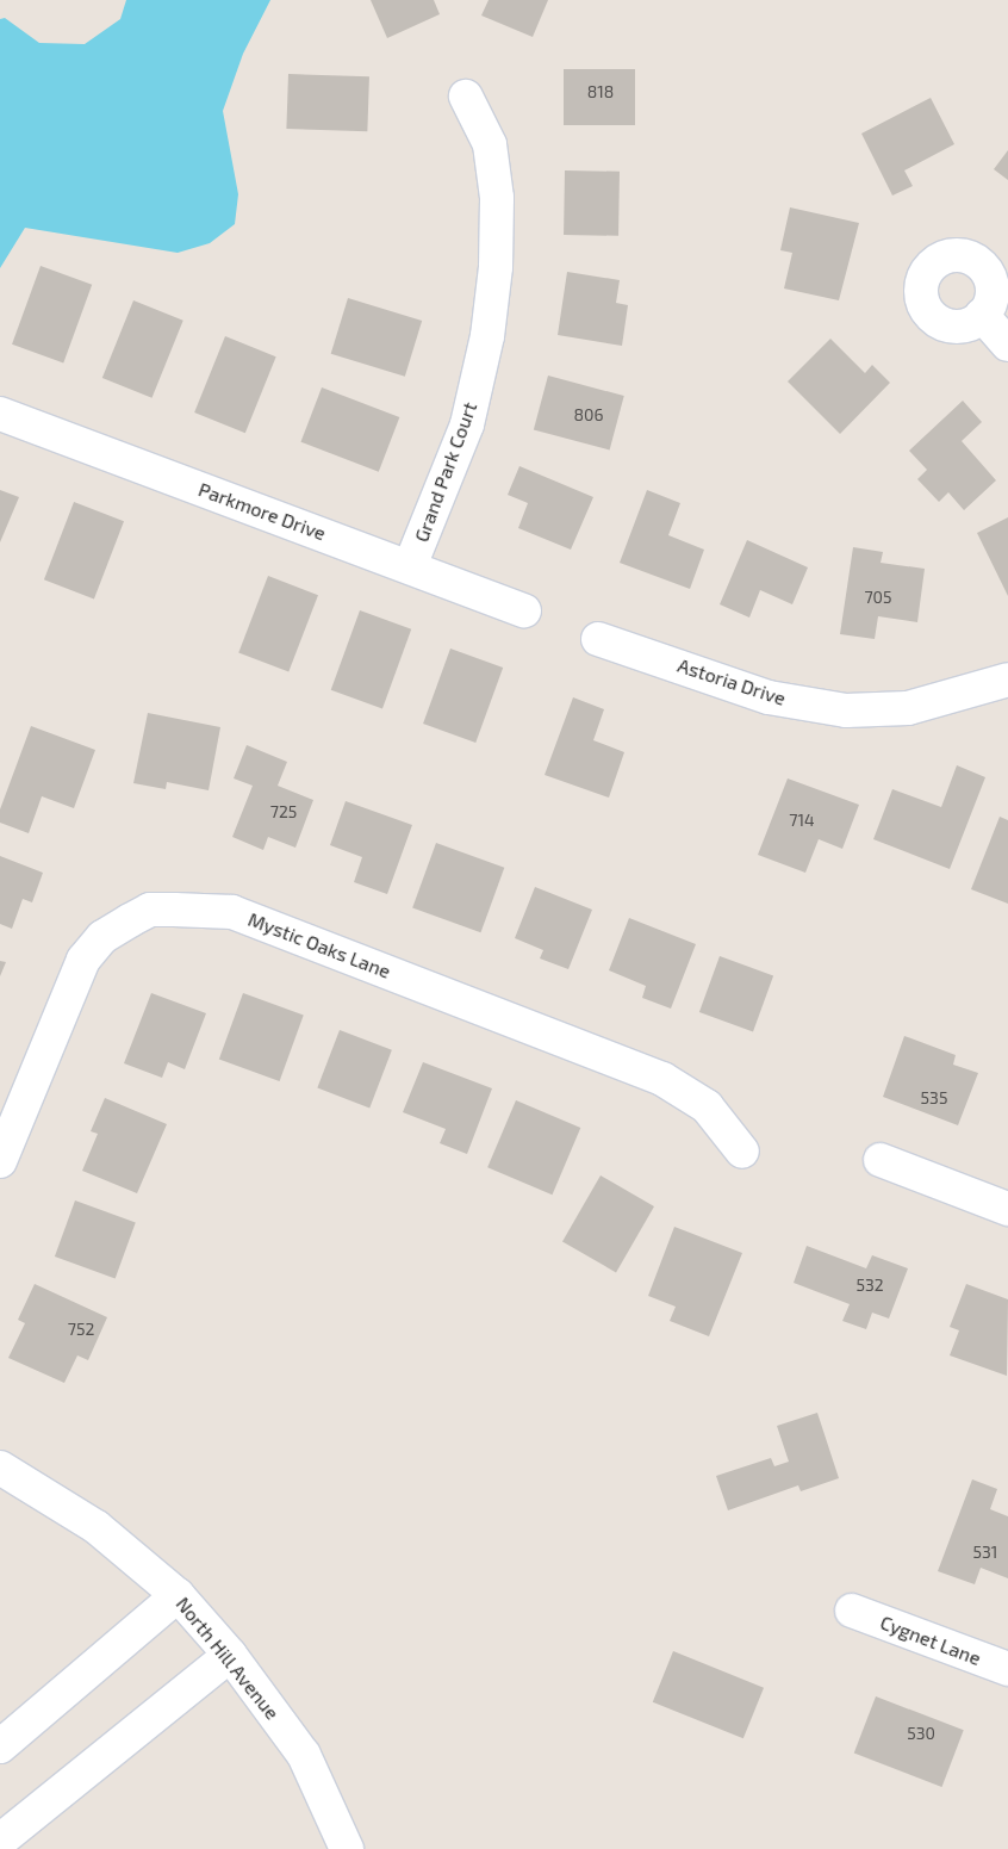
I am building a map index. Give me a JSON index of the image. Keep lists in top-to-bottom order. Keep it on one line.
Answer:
{"streets":{"street":["Grand Park Court","Parkmore Drive","Astoria Drive","Mystic Oaks Lane","Cygnet Lane","North Hill Avenue"]},"crossings":[["Grand Park Court","Parkmore Drive"]],"house_numbers":["818","806","705","725","714","535","532","752","531","530"]}
